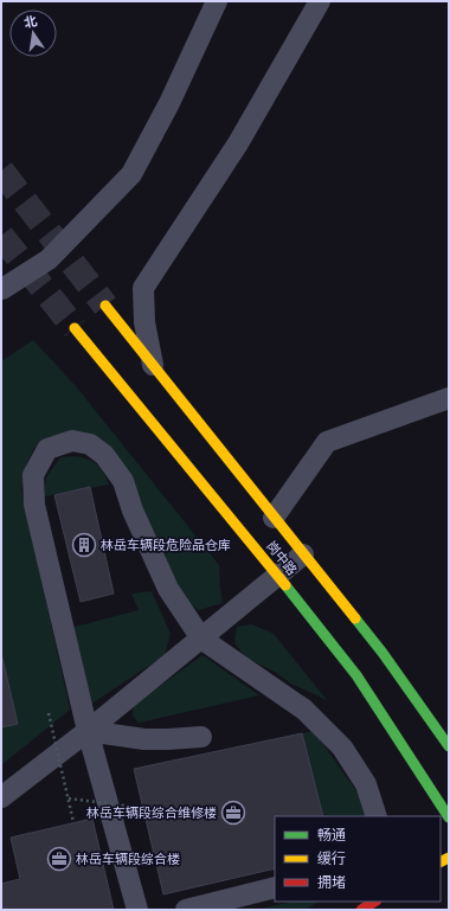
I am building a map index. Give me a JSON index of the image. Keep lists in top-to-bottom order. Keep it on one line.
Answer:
{"streets":{"street":["岗中路"]},"places":{"building":["林岳车辆段危险品仓库"],"office":["林岳车辆段综合维修楼","林岳车辆段综合楼"]},"legend":["畅通","缓行","拥堵"],"north":"top"}
